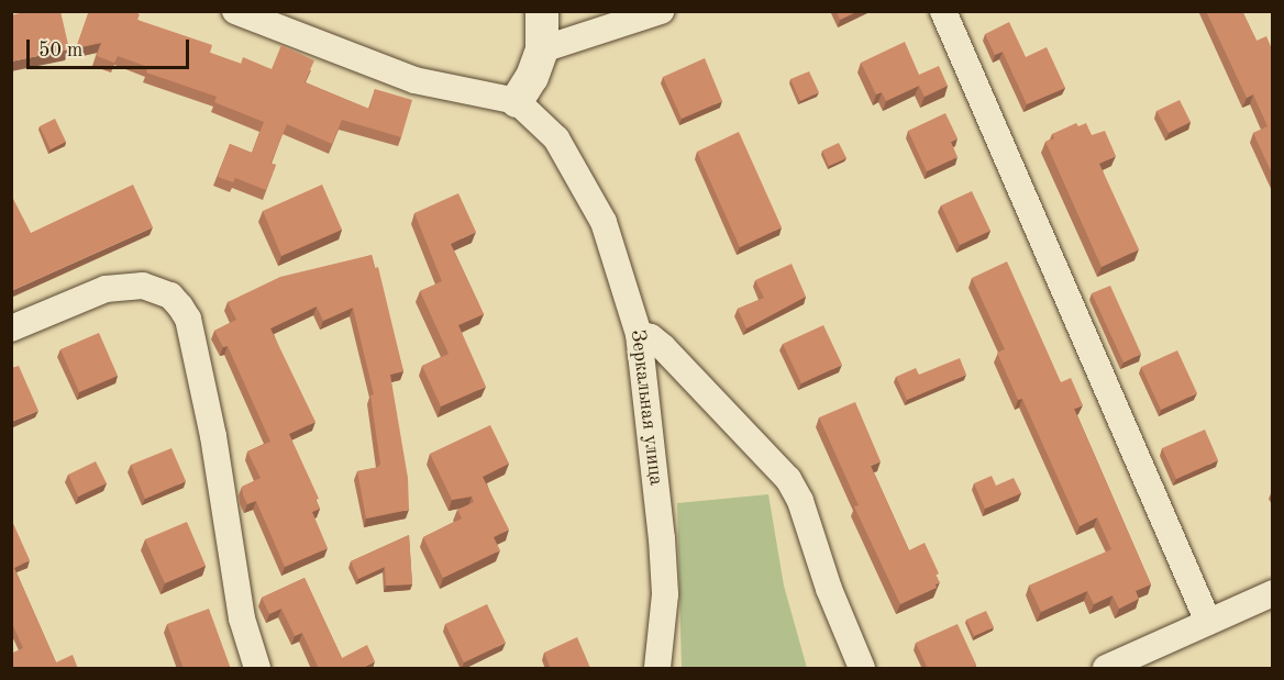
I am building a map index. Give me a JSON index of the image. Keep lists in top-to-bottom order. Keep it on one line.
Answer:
{"streets":{"street":["Зеркальная улица"]},"scale_bar":"50 m"}
